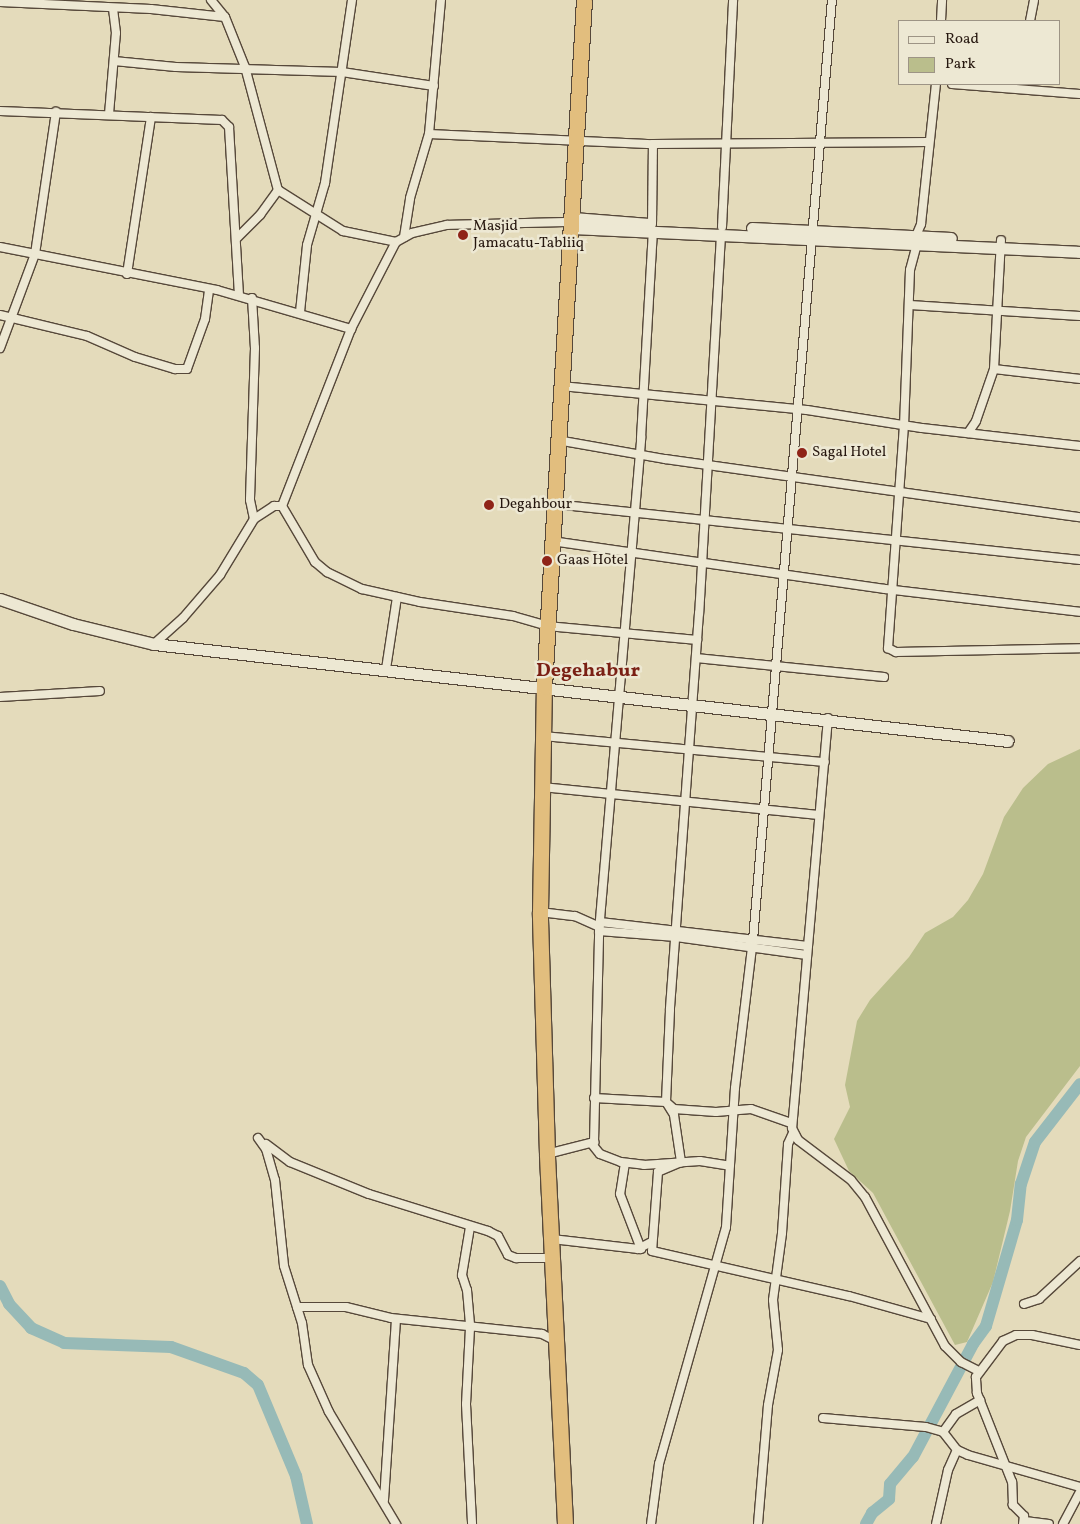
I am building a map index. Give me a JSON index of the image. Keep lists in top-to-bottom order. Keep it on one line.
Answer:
{"districts":["Degehabur"],"places":["Masjid Jamacatu-Tabliiq","Sagal Hotel","Degahbour","Gaas Hotel"],"legend":["Road","Park"]}
